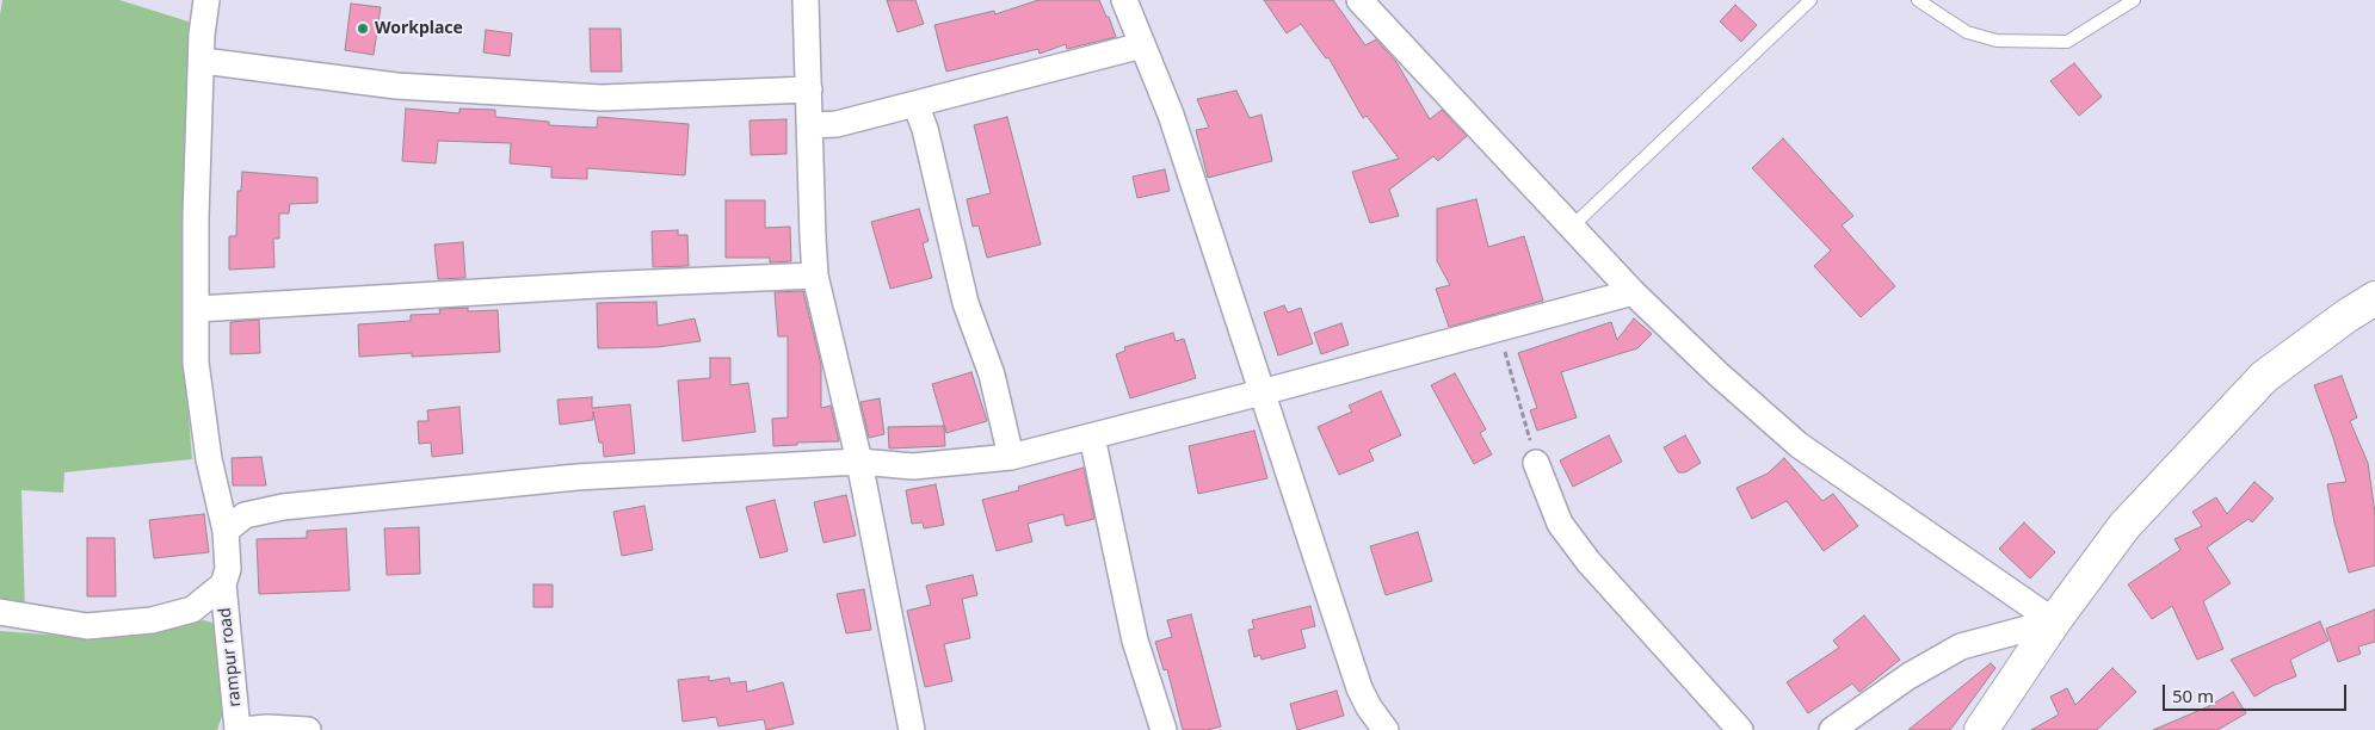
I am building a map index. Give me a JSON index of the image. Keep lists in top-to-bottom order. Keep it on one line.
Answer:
{"streets":{"street":["rampur road"]},"places":["Workplace"],"scale_bar":"50 m"}
